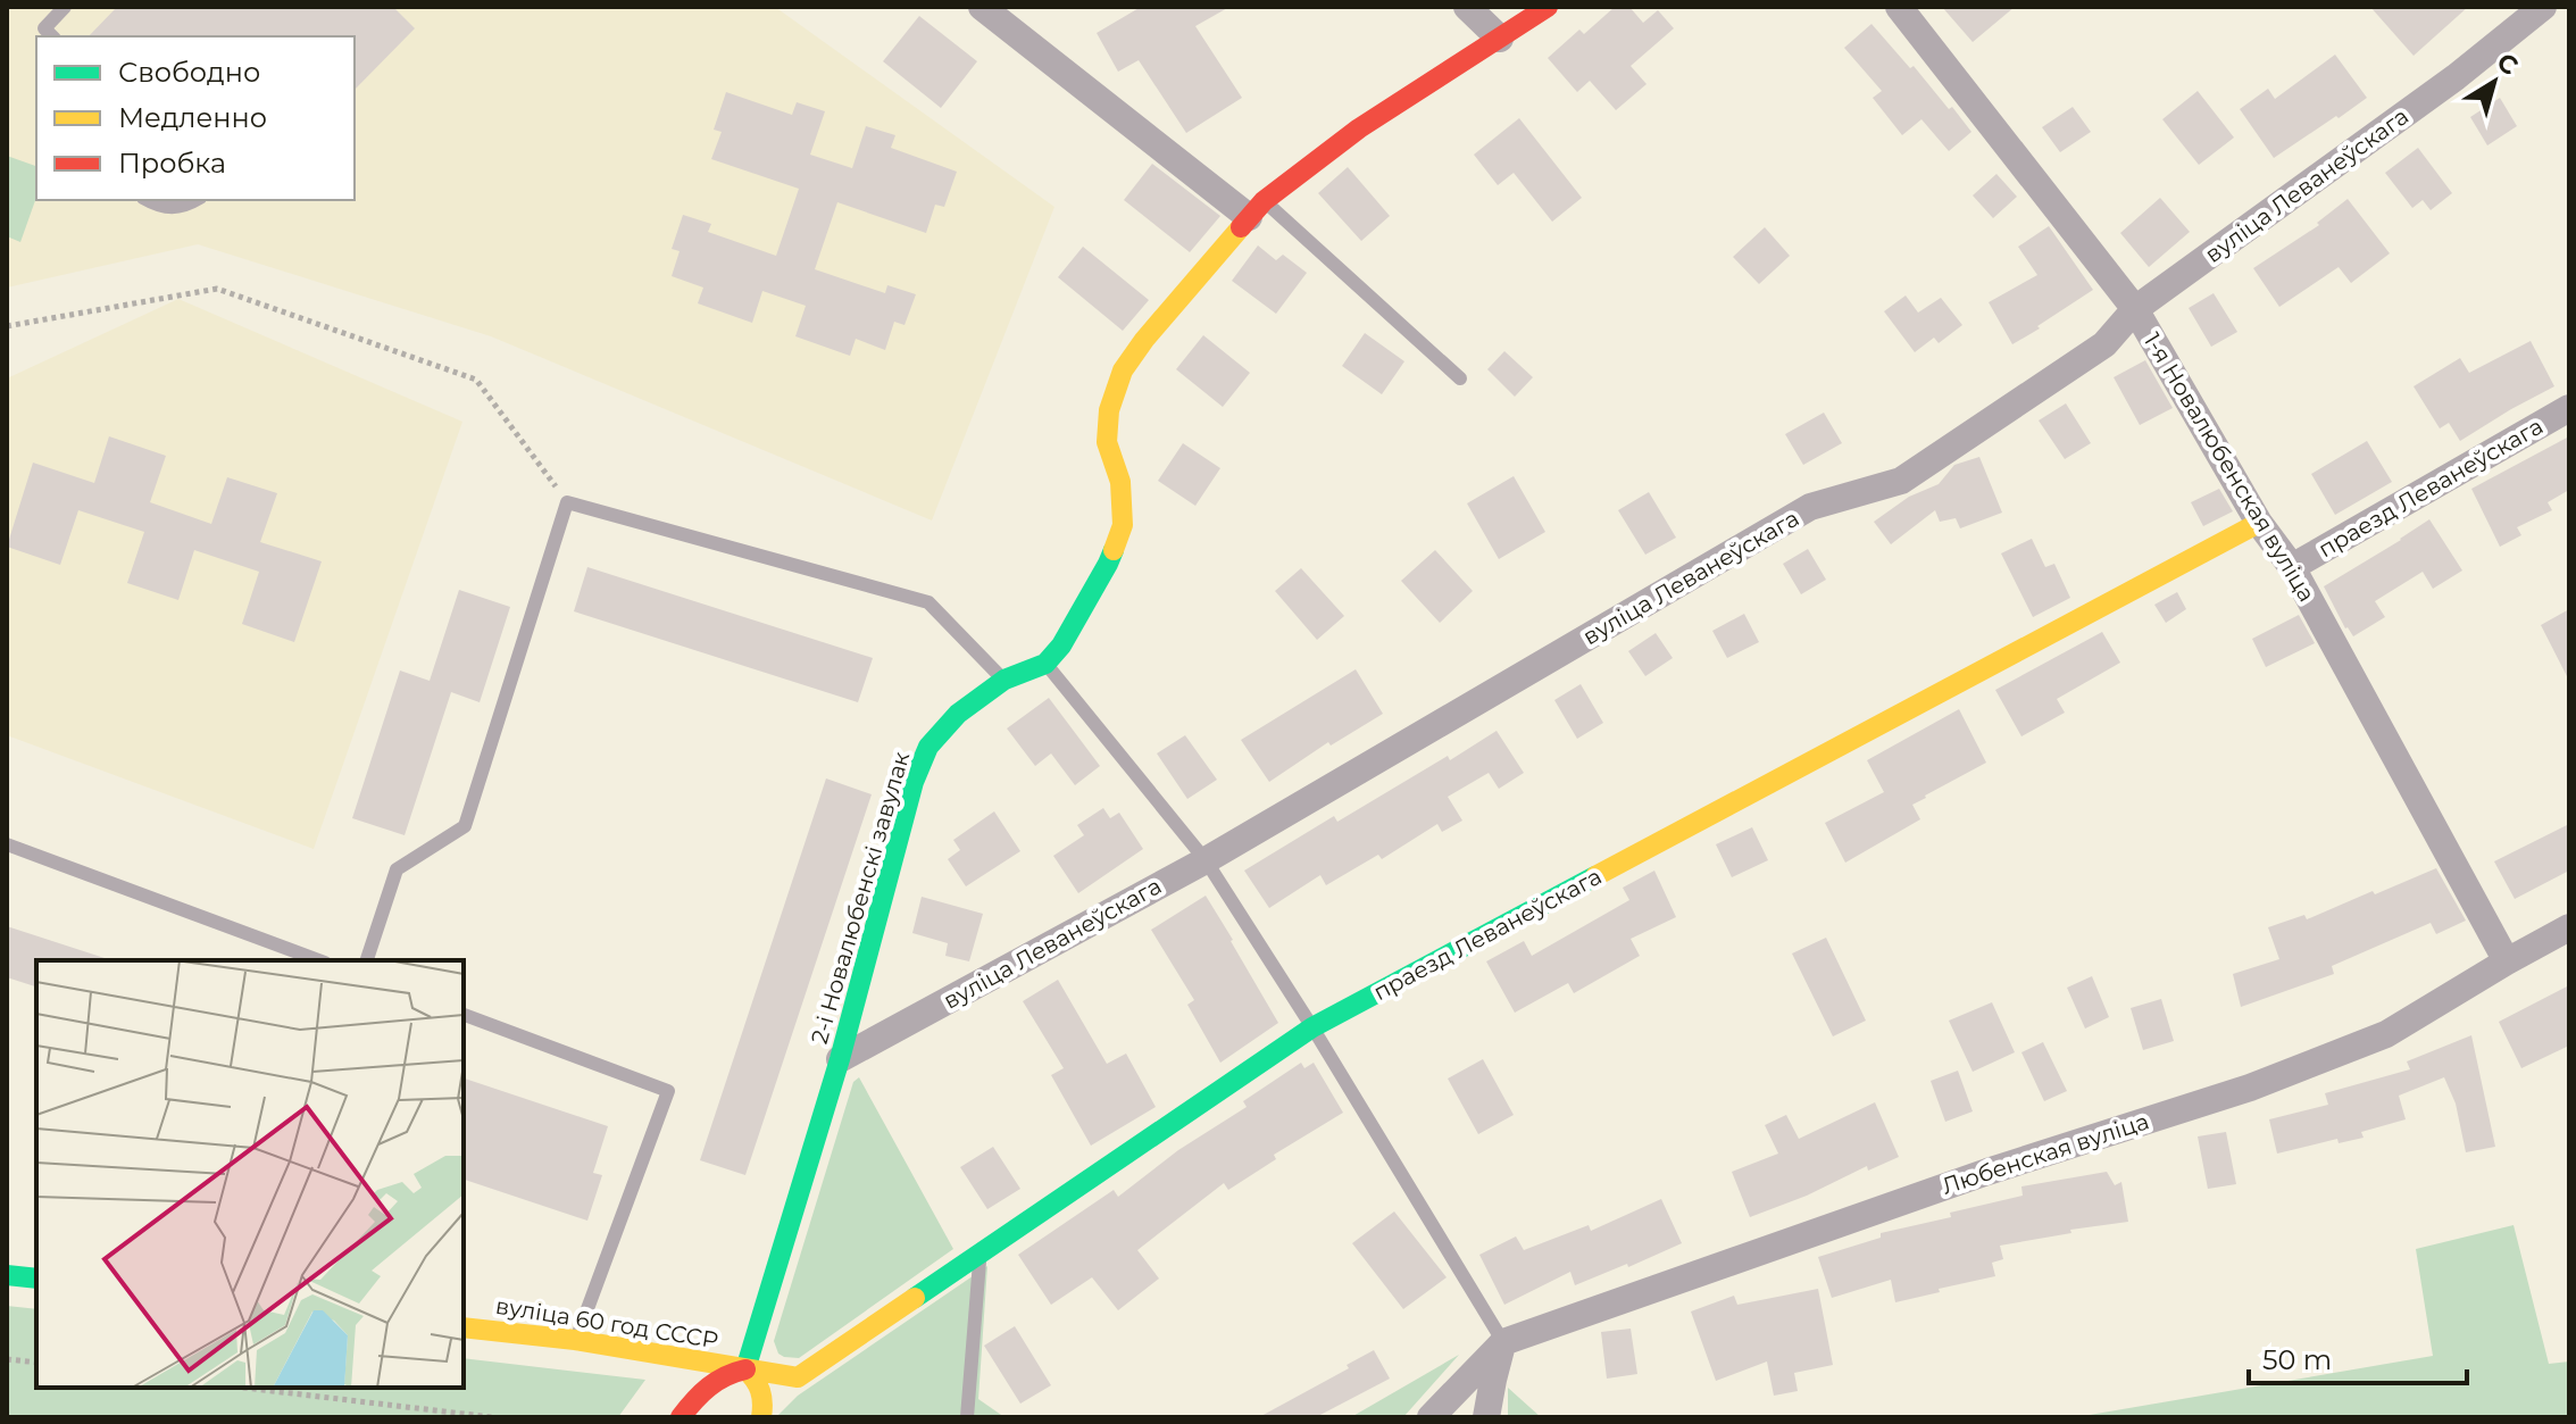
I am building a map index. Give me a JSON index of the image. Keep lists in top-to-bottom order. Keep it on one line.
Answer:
{"streets":{"street":["вуліца Леванеўскага","1-я Новалюбенская вуліца","праезд Леванеўскага","2-і Новалюбенскі завулак","Любенская вуліца","вуліца 60 год СССР"]},"crossings":[["вуліца Леванеўскага","1-я Новалюбенская вуліца"],["вуліца Леванеўскага","2-і Новалюбенскі завулак"],["1-я Новалюбенская вуліца","праезд Леванеўскага"],["1-я Новалюбенская вуліца","Любенская вуліца"],["праезд Леванеўскага","2-і Новалюбенскі завулак"],["праезд Леванеўскага","вуліца 60 год СССР"],["2-і Новалюбенскі завулак","вуліца 60 год СССР"]],"legend":["Свободно","Медленно","Пробка"],"scale_bar":"50 m","north":"top right"}
